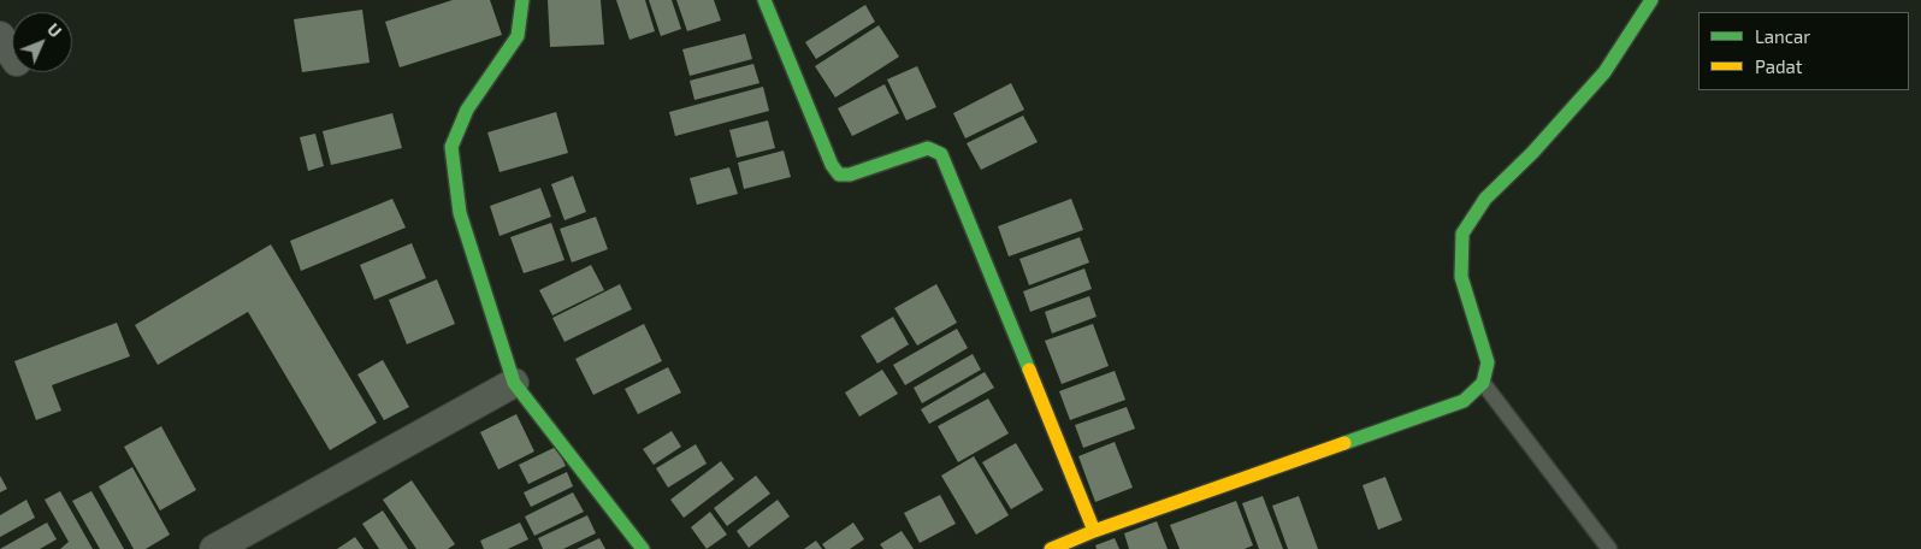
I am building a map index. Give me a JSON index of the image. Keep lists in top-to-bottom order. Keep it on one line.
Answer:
{"legend":["Lancar","Padat"],"north":"top right"}
